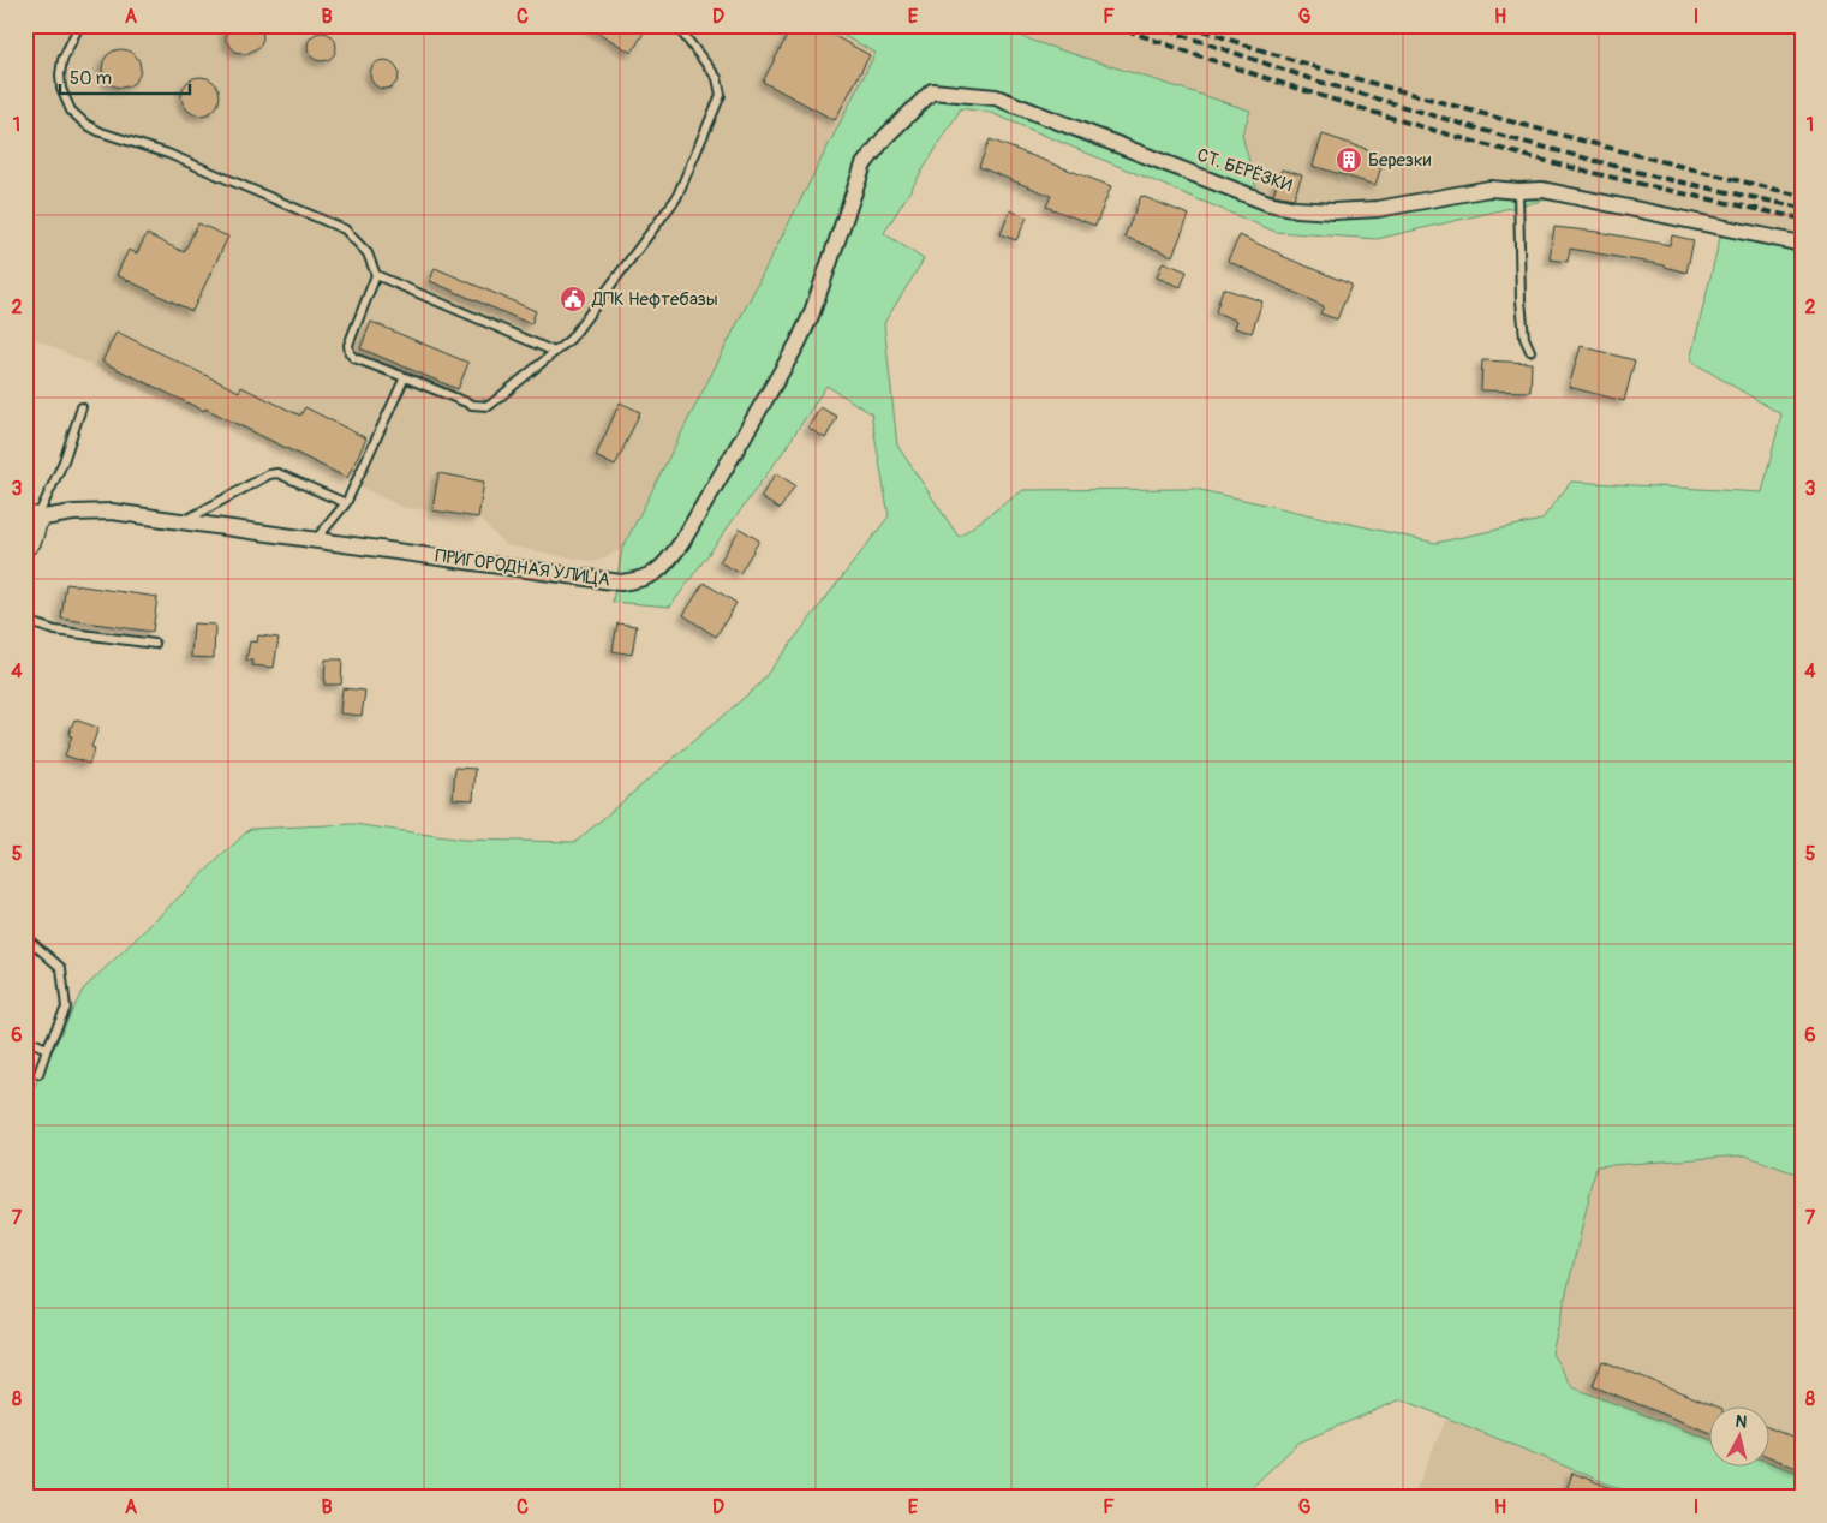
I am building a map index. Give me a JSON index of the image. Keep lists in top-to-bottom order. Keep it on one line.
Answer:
{"streets":{"street":["СТ. БЕРЁЗКИ","ПРИГОРОДНАЯ УЛИЦА"]},"crossings":[["СТ. БЕРЁЗКИ","ПРИГОРОДНАЯ УЛИЦА"]],"places":{"building":["Березки"],"public building":["ДПК Нефтебазы"]},"scale_bar":"50 m","north":"top","grid":{"columns":["A","B","C","D","E","F","G","H","I"],"rows":["1","2","3","4","5","6","7","8"]}}
